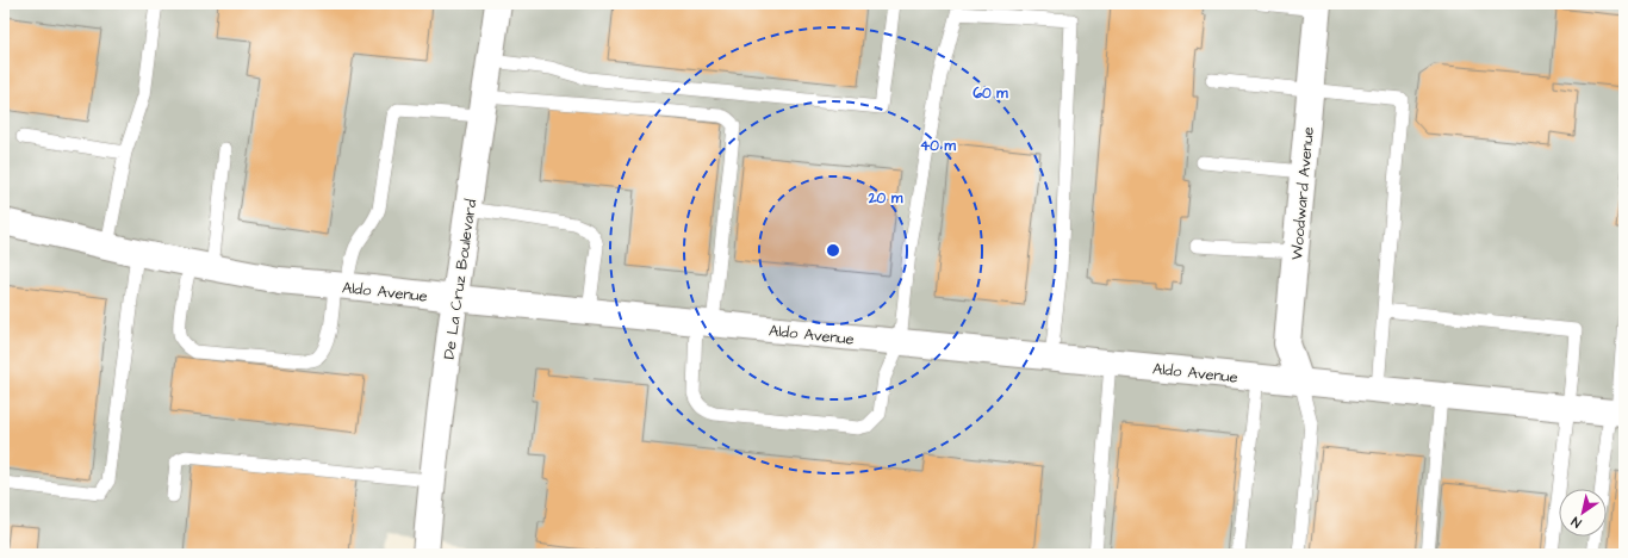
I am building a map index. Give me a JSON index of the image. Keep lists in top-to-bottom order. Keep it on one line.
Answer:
{"streets":{"street":["Woodward Avenue","De La Cruz Boulevard","Aldo Avenue"]},"crossings":[["Woodward Avenue","Aldo Avenue"],["De La Cruz Boulevard","Aldo Avenue"]],"north":"bottom left","rings":["60 m","40 m","20 m"]}
